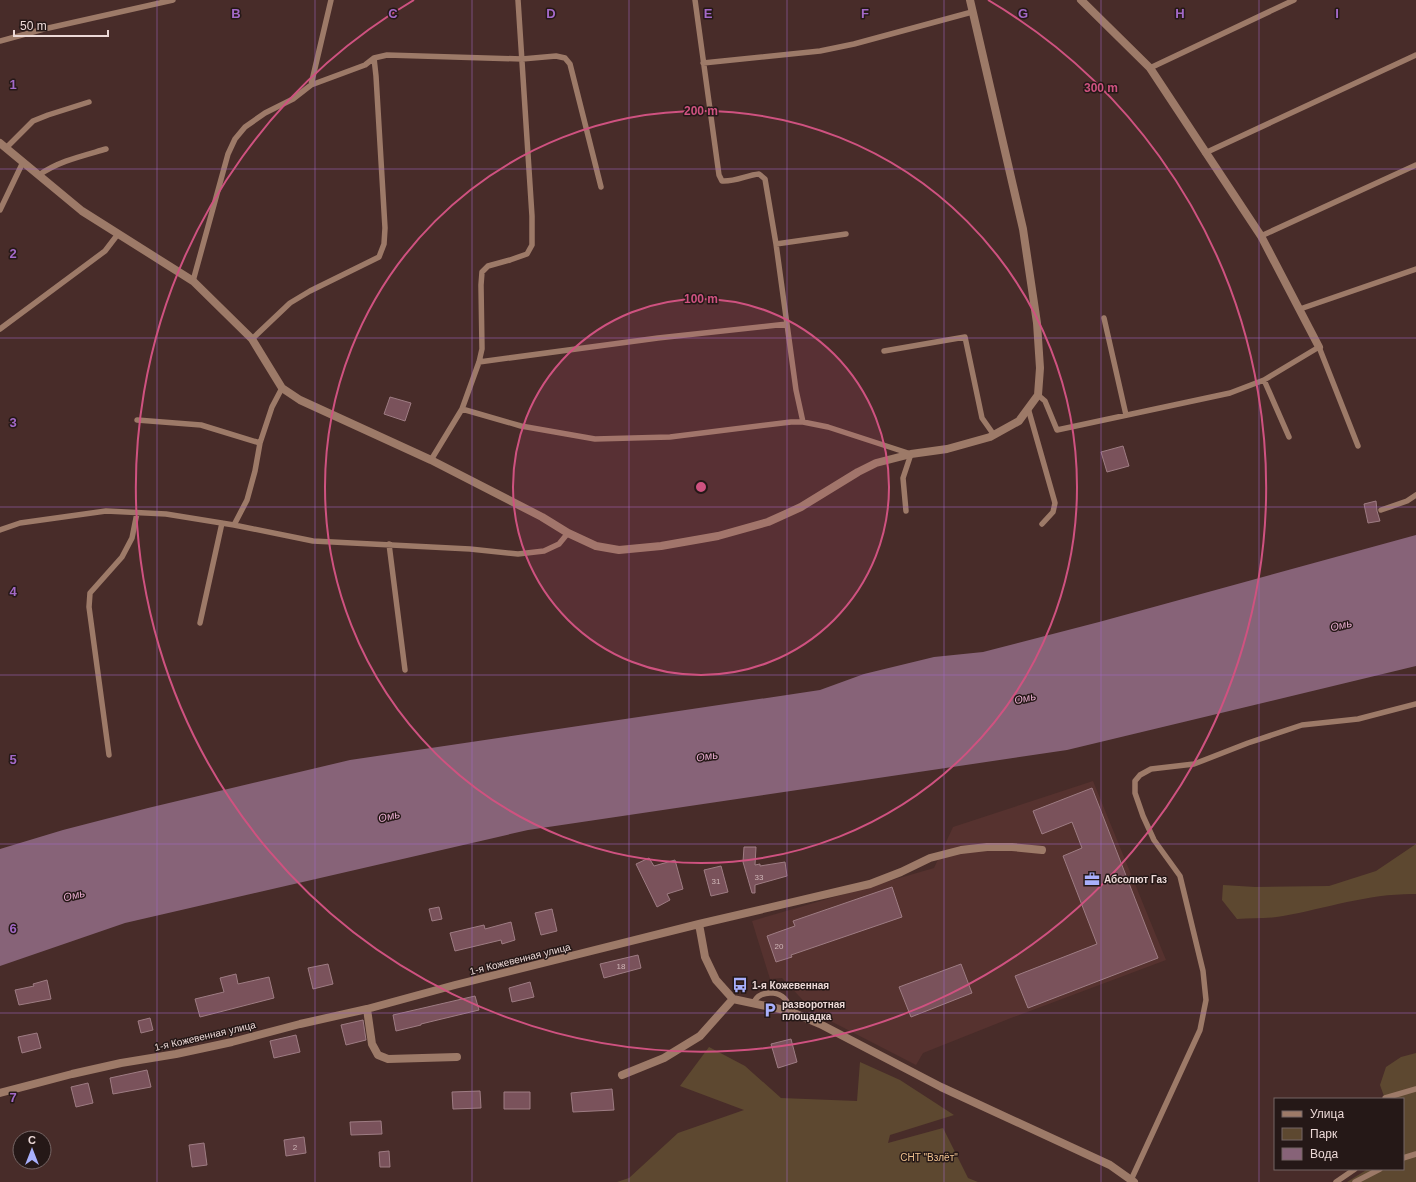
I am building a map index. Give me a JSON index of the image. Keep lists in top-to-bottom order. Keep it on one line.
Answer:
{"streets":{"street":["1-я Кожевенная улица"]},"water":["Омь"],"parks":["СНТ \"Взлёт\""],"places":{"office":["Абсолют Газ"],"bus stop":["1-я Кожевенная"],"parking":["разворотная площадка"]},"house_numbers":["33","31","20","18","2"],"legend":["Улица","Парк","Вода"],"scale_bar":"50 m","north":"top","grid":{"columns":["B","C","D","E","F","G","H","I"],"rows":["1","2","3","4","5","6","7"]},"rings":["300 m","200 m","100 m"]}
